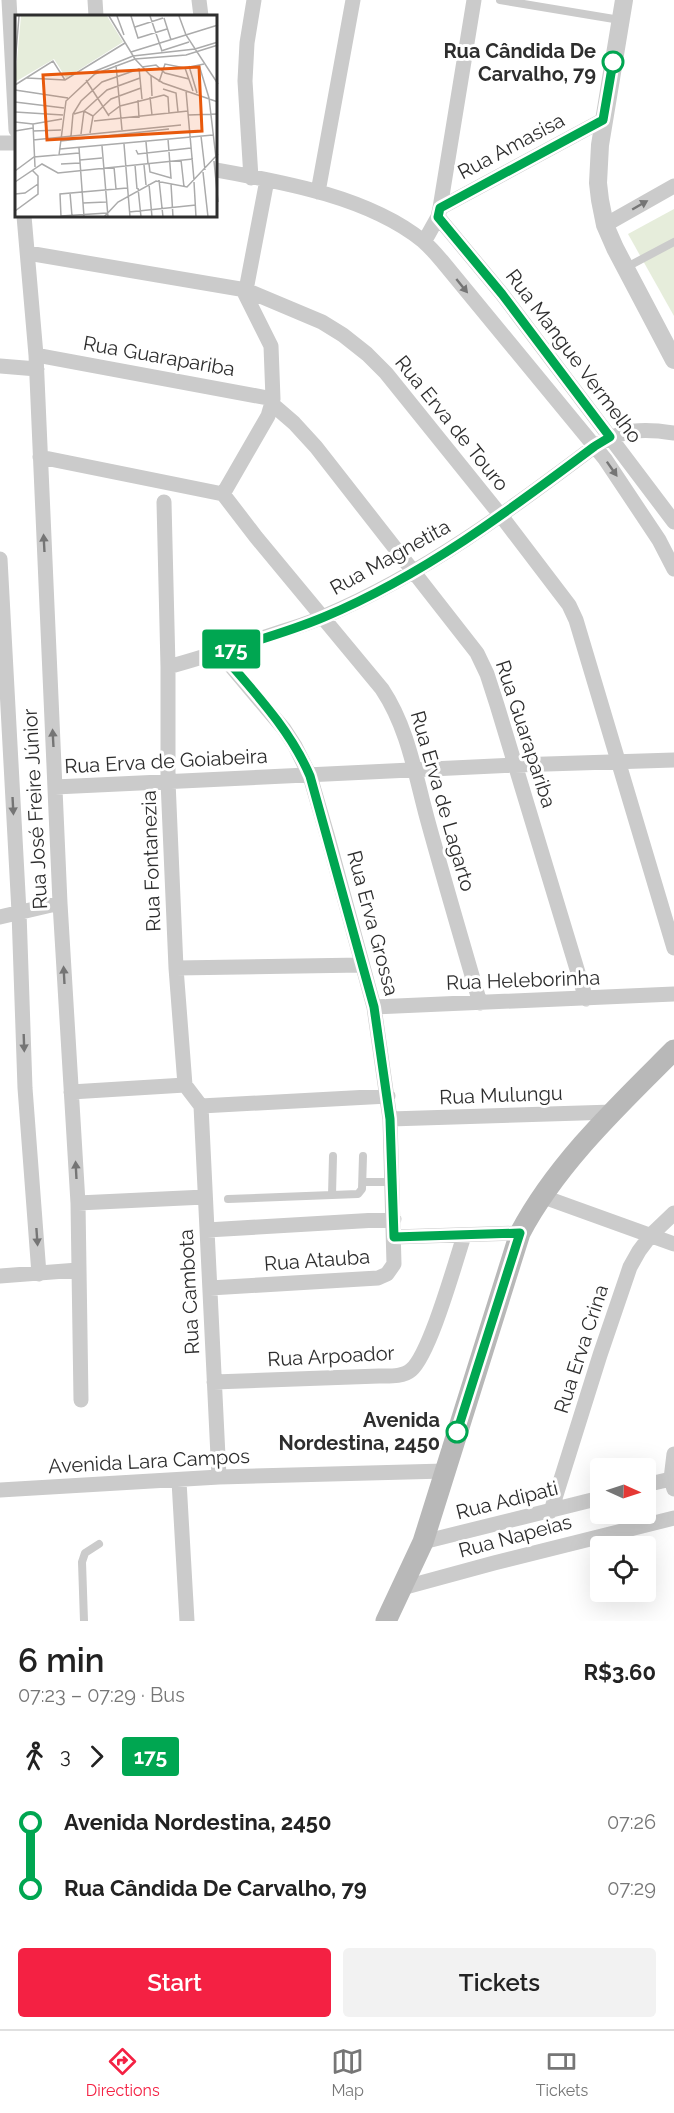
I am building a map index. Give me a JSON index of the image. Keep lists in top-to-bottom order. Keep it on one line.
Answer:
{"streets":{"street":["Rua Amasisa","Rua Guarapariba","Rua Mangue Vermelho","Rua Erva de Touro","Rua Magnetita","Rua Erva de Goiabeira","Rua Erva de Lagarto","Rua José Freire Júnior","Rua Fontanezia","Rua Erva Grossa","Rua Heleborinha","Rua Mulungu","Rua Atauba","Rua Cambota","Rua Erva Crina","Rua Arpoador","Avenida Lara Campos","Rua Adipati","Rua Napeias"]},"crossings":[["Rua Amasisa","Rua Mangue Vermelho"],["Rua Guarapariba","Rua Magnetita"],["Rua Guarapariba","Rua Erva de Goiabeira"],["Rua Guarapariba","Rua José Freire Júnior"],["Rua Guarapariba","Rua Heleborinha"],["Rua Mangue Vermelho","Rua Magnetita"],["Rua Erva de Touro","Rua Magnetita"],["Rua Erva de Touro","Rua Erva de Goiabeira"],["Rua Erva de Touro","Rua José Freire Júnior"],["Rua Magnetita","Rua Erva de Lagarto"],["Rua Magnetita","Rua Fontanezia"],["Rua Magnetita","Rua Erva Grossa"],["Rua Erva de Goiabeira","Rua Erva de Lagarto"],["Rua Erva de Goiabeira","Rua José Freire Júnior"],["Rua Erva de Goiabeira","Rua Fontanezia"],["Rua Erva de Goiabeira","Rua Erva Grossa"],["Rua Erva de Lagarto","Rua Heleborinha"],["Rua Erva Grossa","Rua Heleborinha"],["Rua Erva Grossa","Rua Mulungu"],["Rua Erva Grossa","Rua Atauba"],["Rua Atauba","Rua Cambota"],["Rua Cambota","Rua Arpoador"],["Rua Cambota","Avenida Lara Campos"],["Rua Erva Crina","Rua Adipati"]],"places":["Rua Cândida De Carvalho, 79","Avenida Nordestina, 2450"],"lines":["bus line 175"],"north":"right","page":{"on_map":"175","heading":["6 min","07:23 – 07:29 · Bus","R$3.60"],"legs":["3","175"],"list":[{"name":"Avenida Nordestina, 2450","value":"07:26"},{"name":"Rua Cândida De Carvalho, 79","value":"07:29"}],"buttons":["Start","Tickets"],"tabs":["Directions","Map","Tickets"]}}
